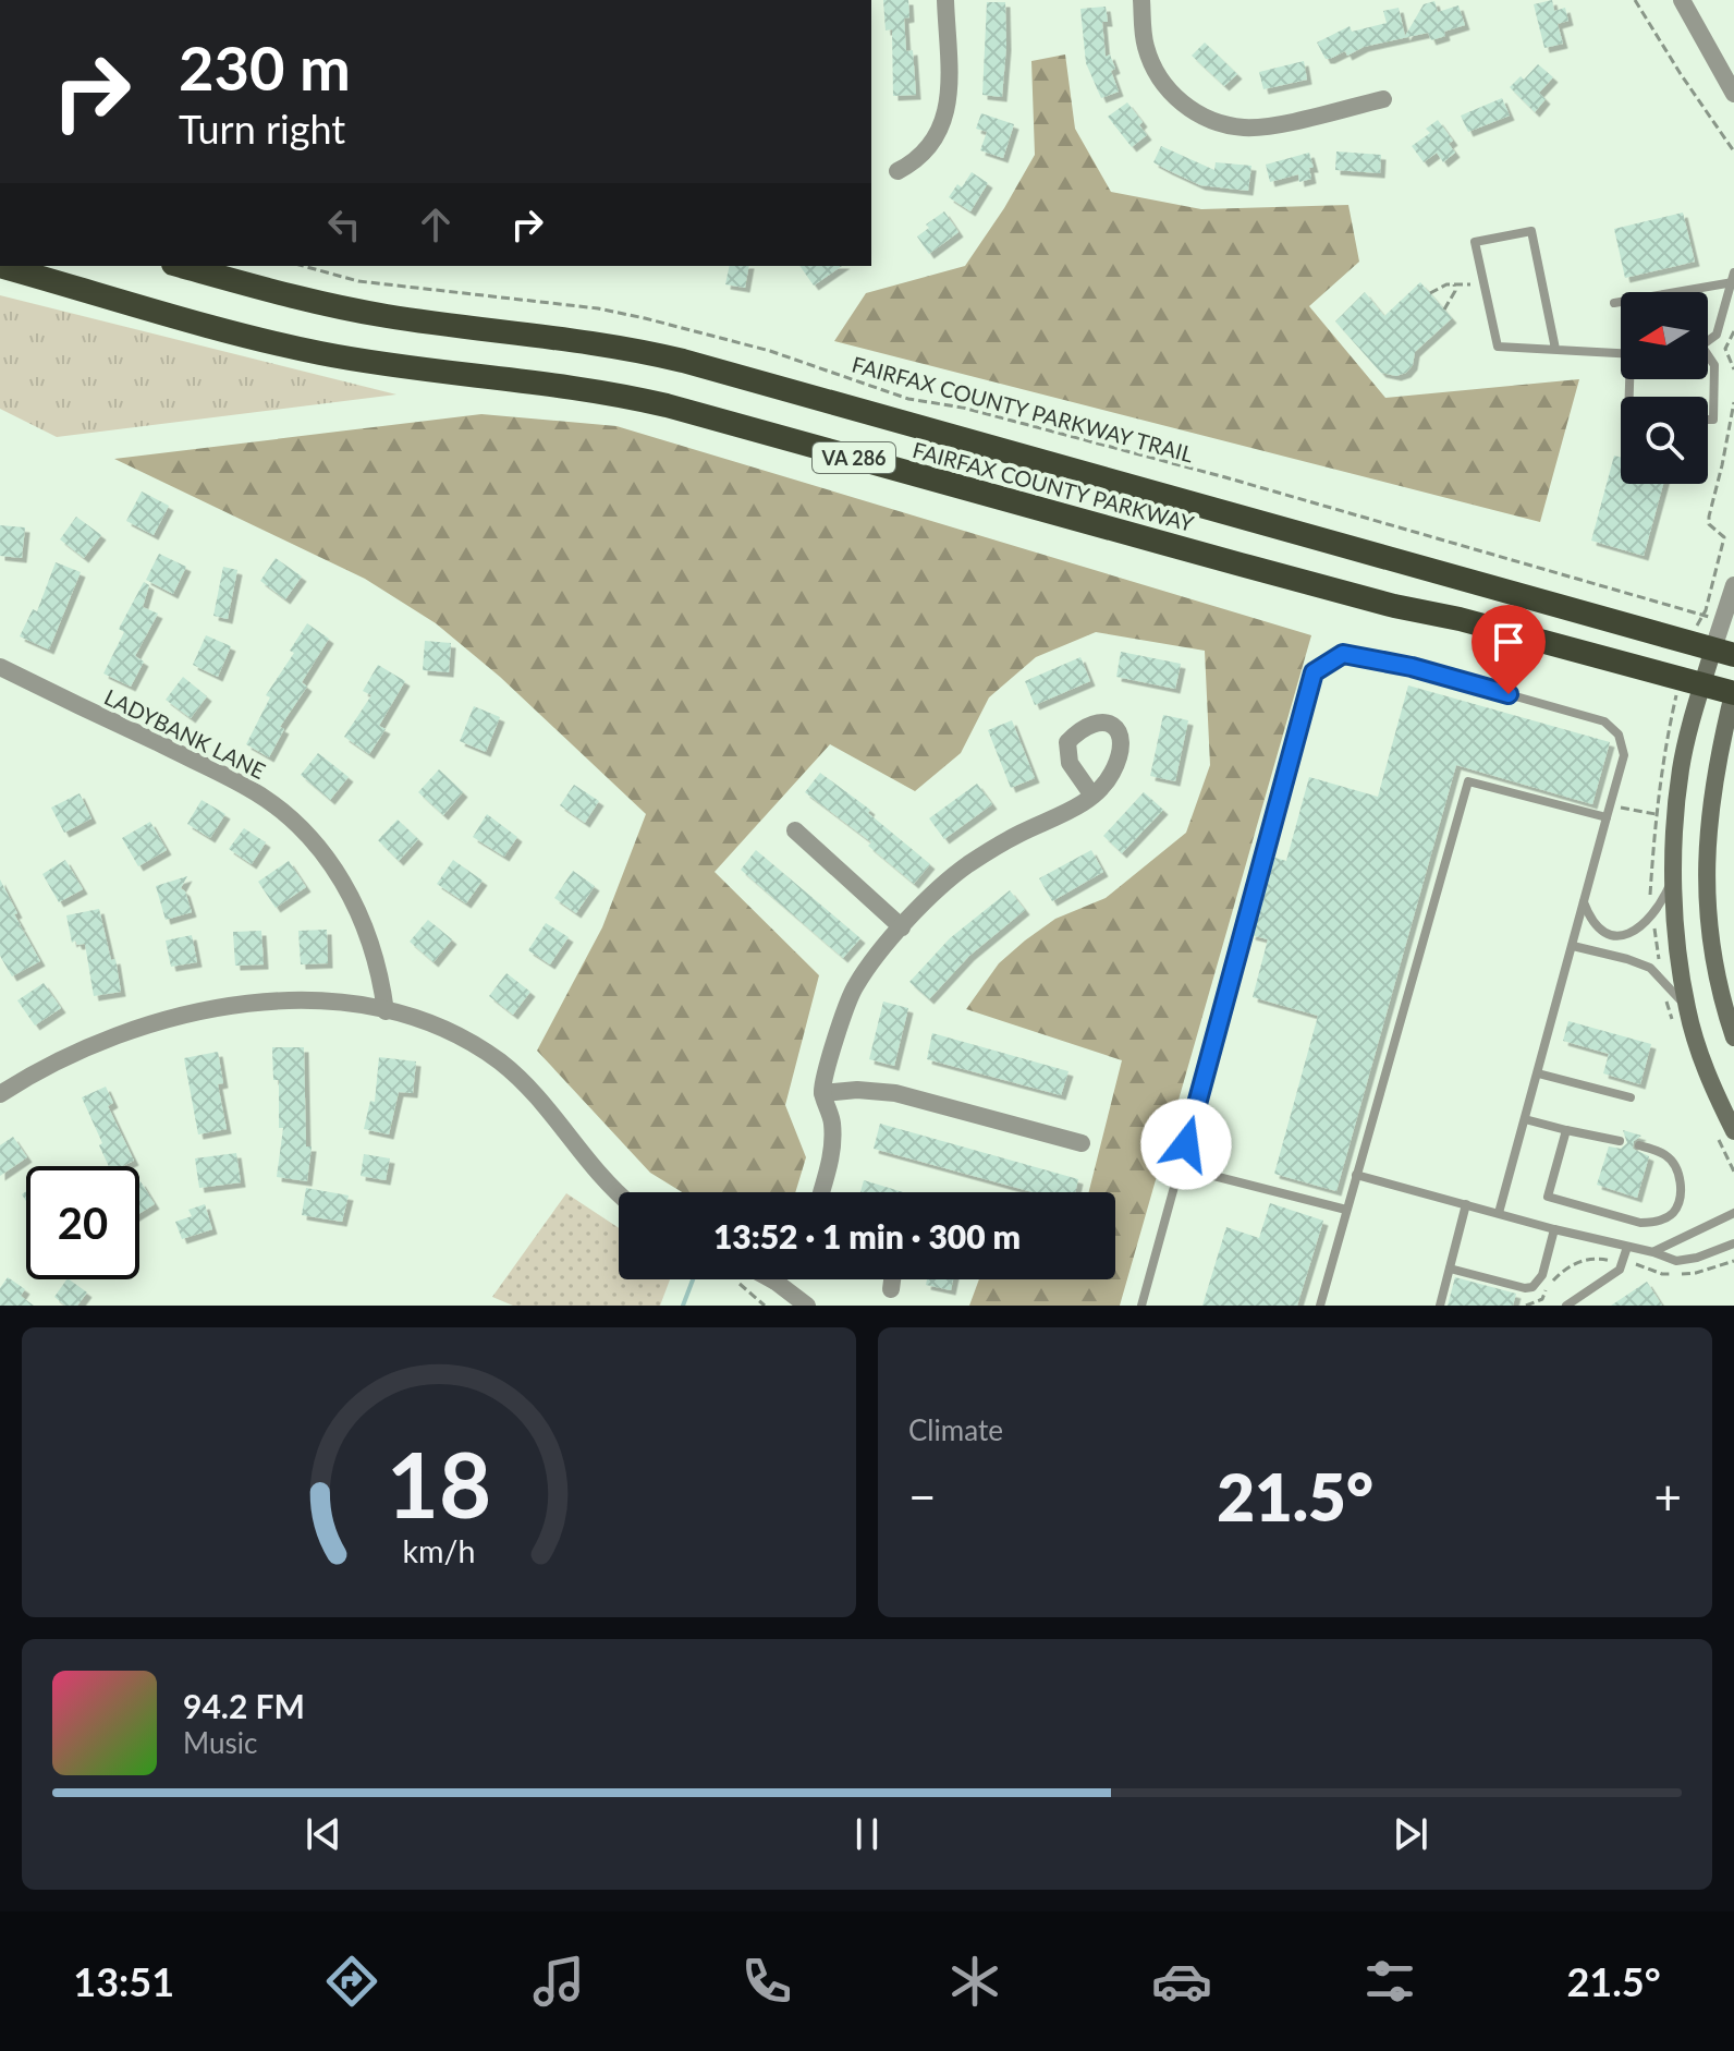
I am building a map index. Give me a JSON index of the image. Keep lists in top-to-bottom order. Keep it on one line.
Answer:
{"streets":{"highway":["VA 286","FAIRFAX COUNTY PARKWAY"],"street":["LADYBANK LANE"],"path":["FAIRFAX COUNTY PARKWAY TRAIL"]},"north":"left","page":{"turn":["230 m","Turn right"],"limit":"20","trip":"13:52 · 1 min · 300 m","tile":"Climate","heat":["−","21.5°","+"],"song":["94.2 FM","Music"],"tabs":["13:51","21.5°"],"gauge":["18","km/h"]}}
